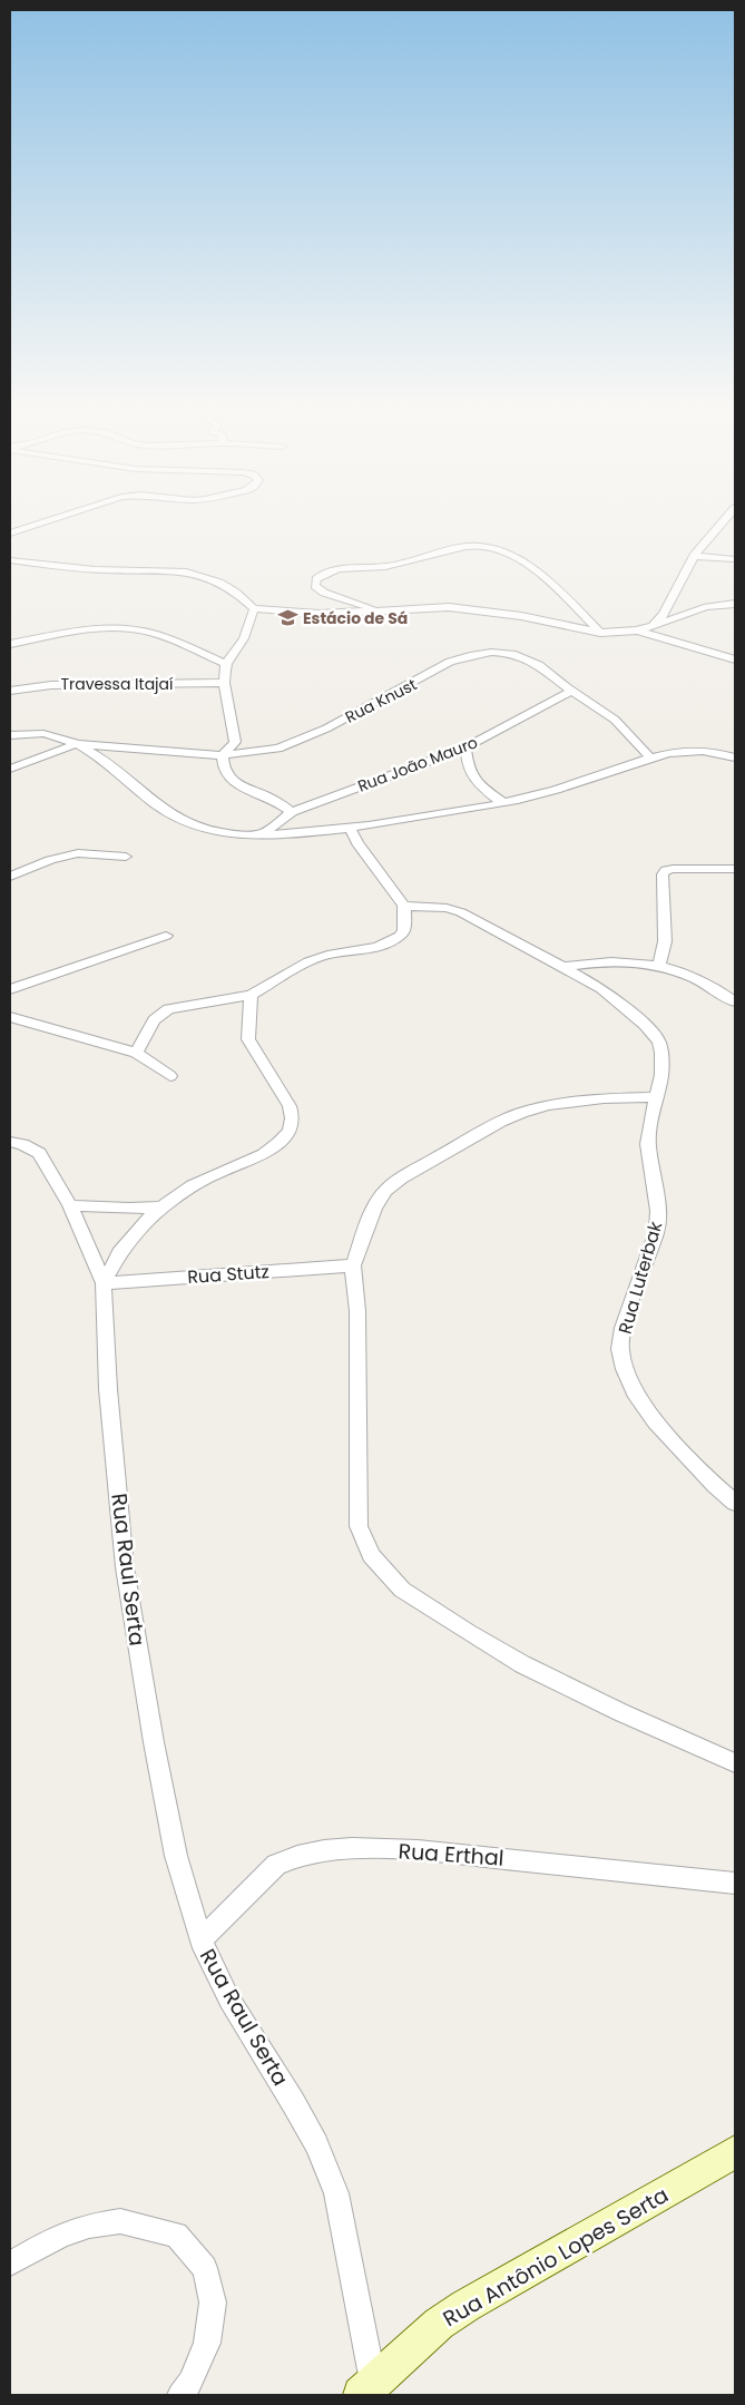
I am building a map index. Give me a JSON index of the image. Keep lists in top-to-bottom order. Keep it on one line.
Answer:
{"streets":{"street":["Travessa Itajaí","Rua Knust","Rua João Mauro","Rua Stutz","Rua Luterbak","Rua Raul Serta","Rua Erthal","Rua Antônio Lopes Serta"]},"crossings":[["Rua Knust","Rua João Mauro"],["Rua Stutz","Rua Raul Serta"],["Rua Raul Serta","Rua Erthal"],["Rua Raul Serta","Rua Antônio Lopes Serta"]],"places":{"school or university":["Estácio de Sá"]}}
